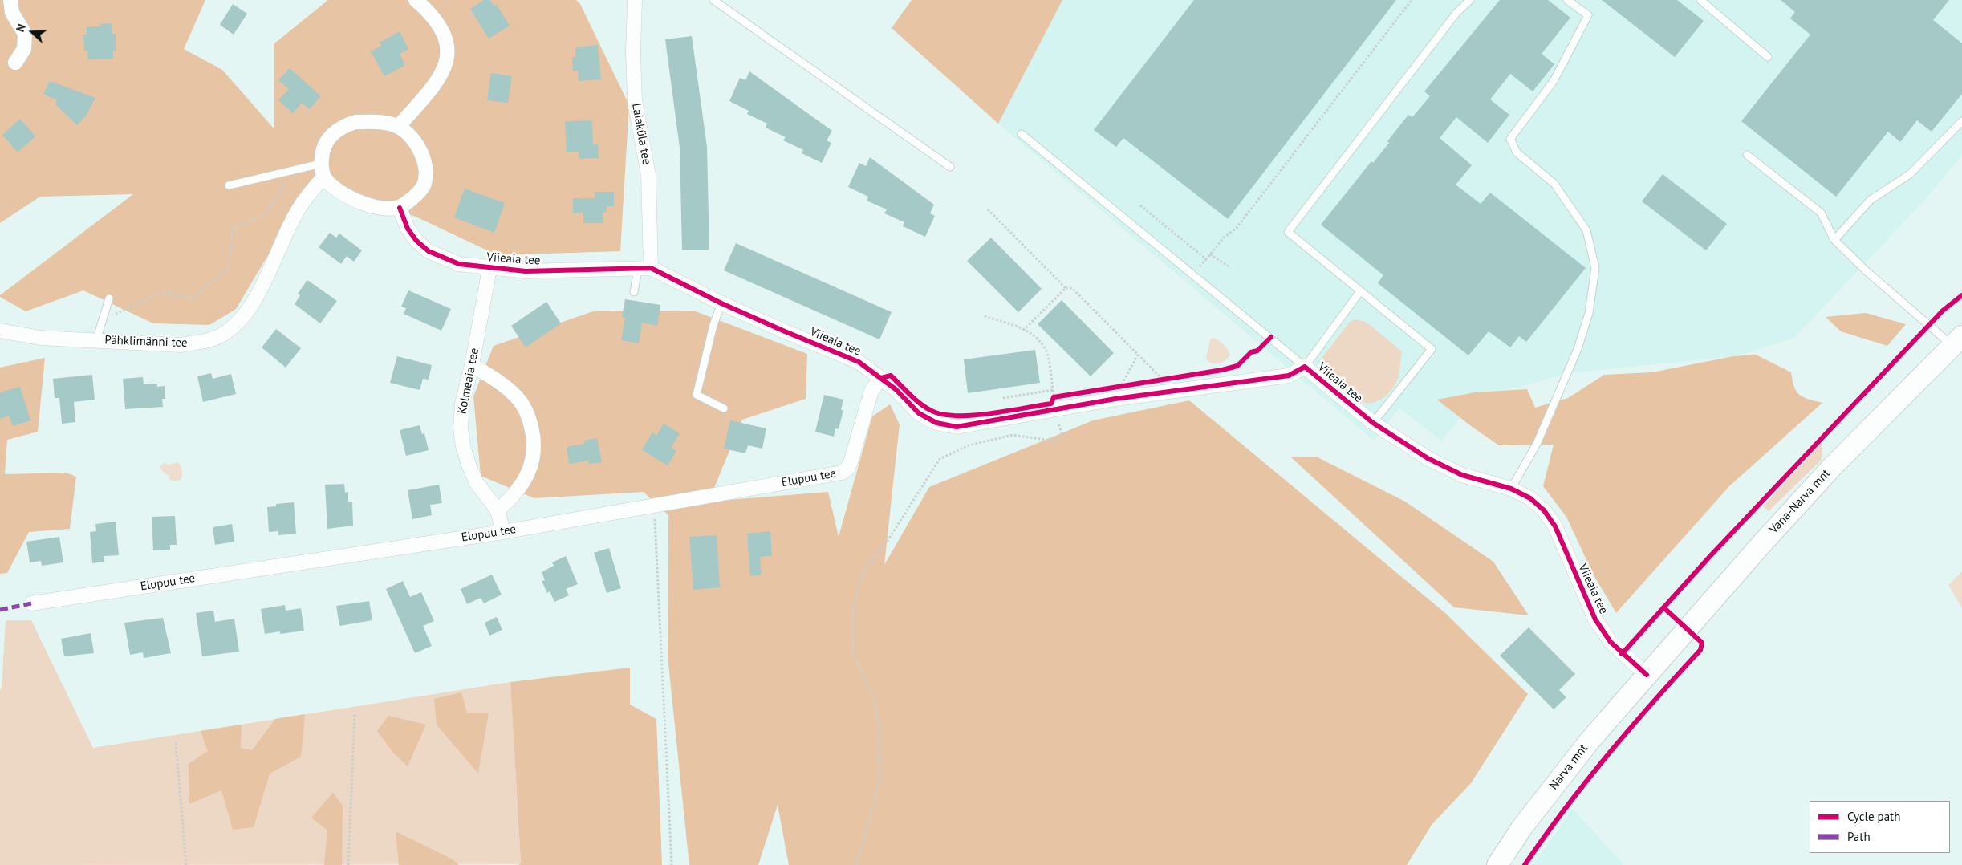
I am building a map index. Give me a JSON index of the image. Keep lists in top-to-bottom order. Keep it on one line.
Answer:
{"streets":{"main road":["Vana-Narva mnt","Narva mnt"],"street":["Laiaküla tee","Viieaia tee","Pähklimänni tee","Kolmeaia tee","Elupuu tee"]},"crossings":[["Laiaküla tee","Viieaia tee"],["Viieaia tee","Pähklimänni tee"],["Viieaia tee","Kolmeaia tee"],["Viieaia tee","Elupuu tee"],["Viieaia tee","Vana-Narva mnt"],["Viieaia tee","Narva mnt"],["Kolmeaia tee","Elupuu tee"],["Vana-Narva mnt","Narva mnt"]],"legend":["Cycle path","Path"],"north":"left"}
